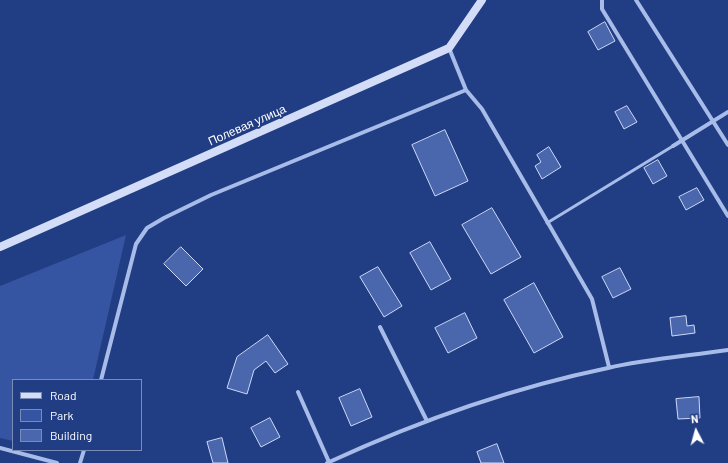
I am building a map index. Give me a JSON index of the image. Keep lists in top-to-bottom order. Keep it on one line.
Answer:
{"streets":{"street":["Полевая улица"]},"legend":["Road","Park","Building"],"north":"top"}
